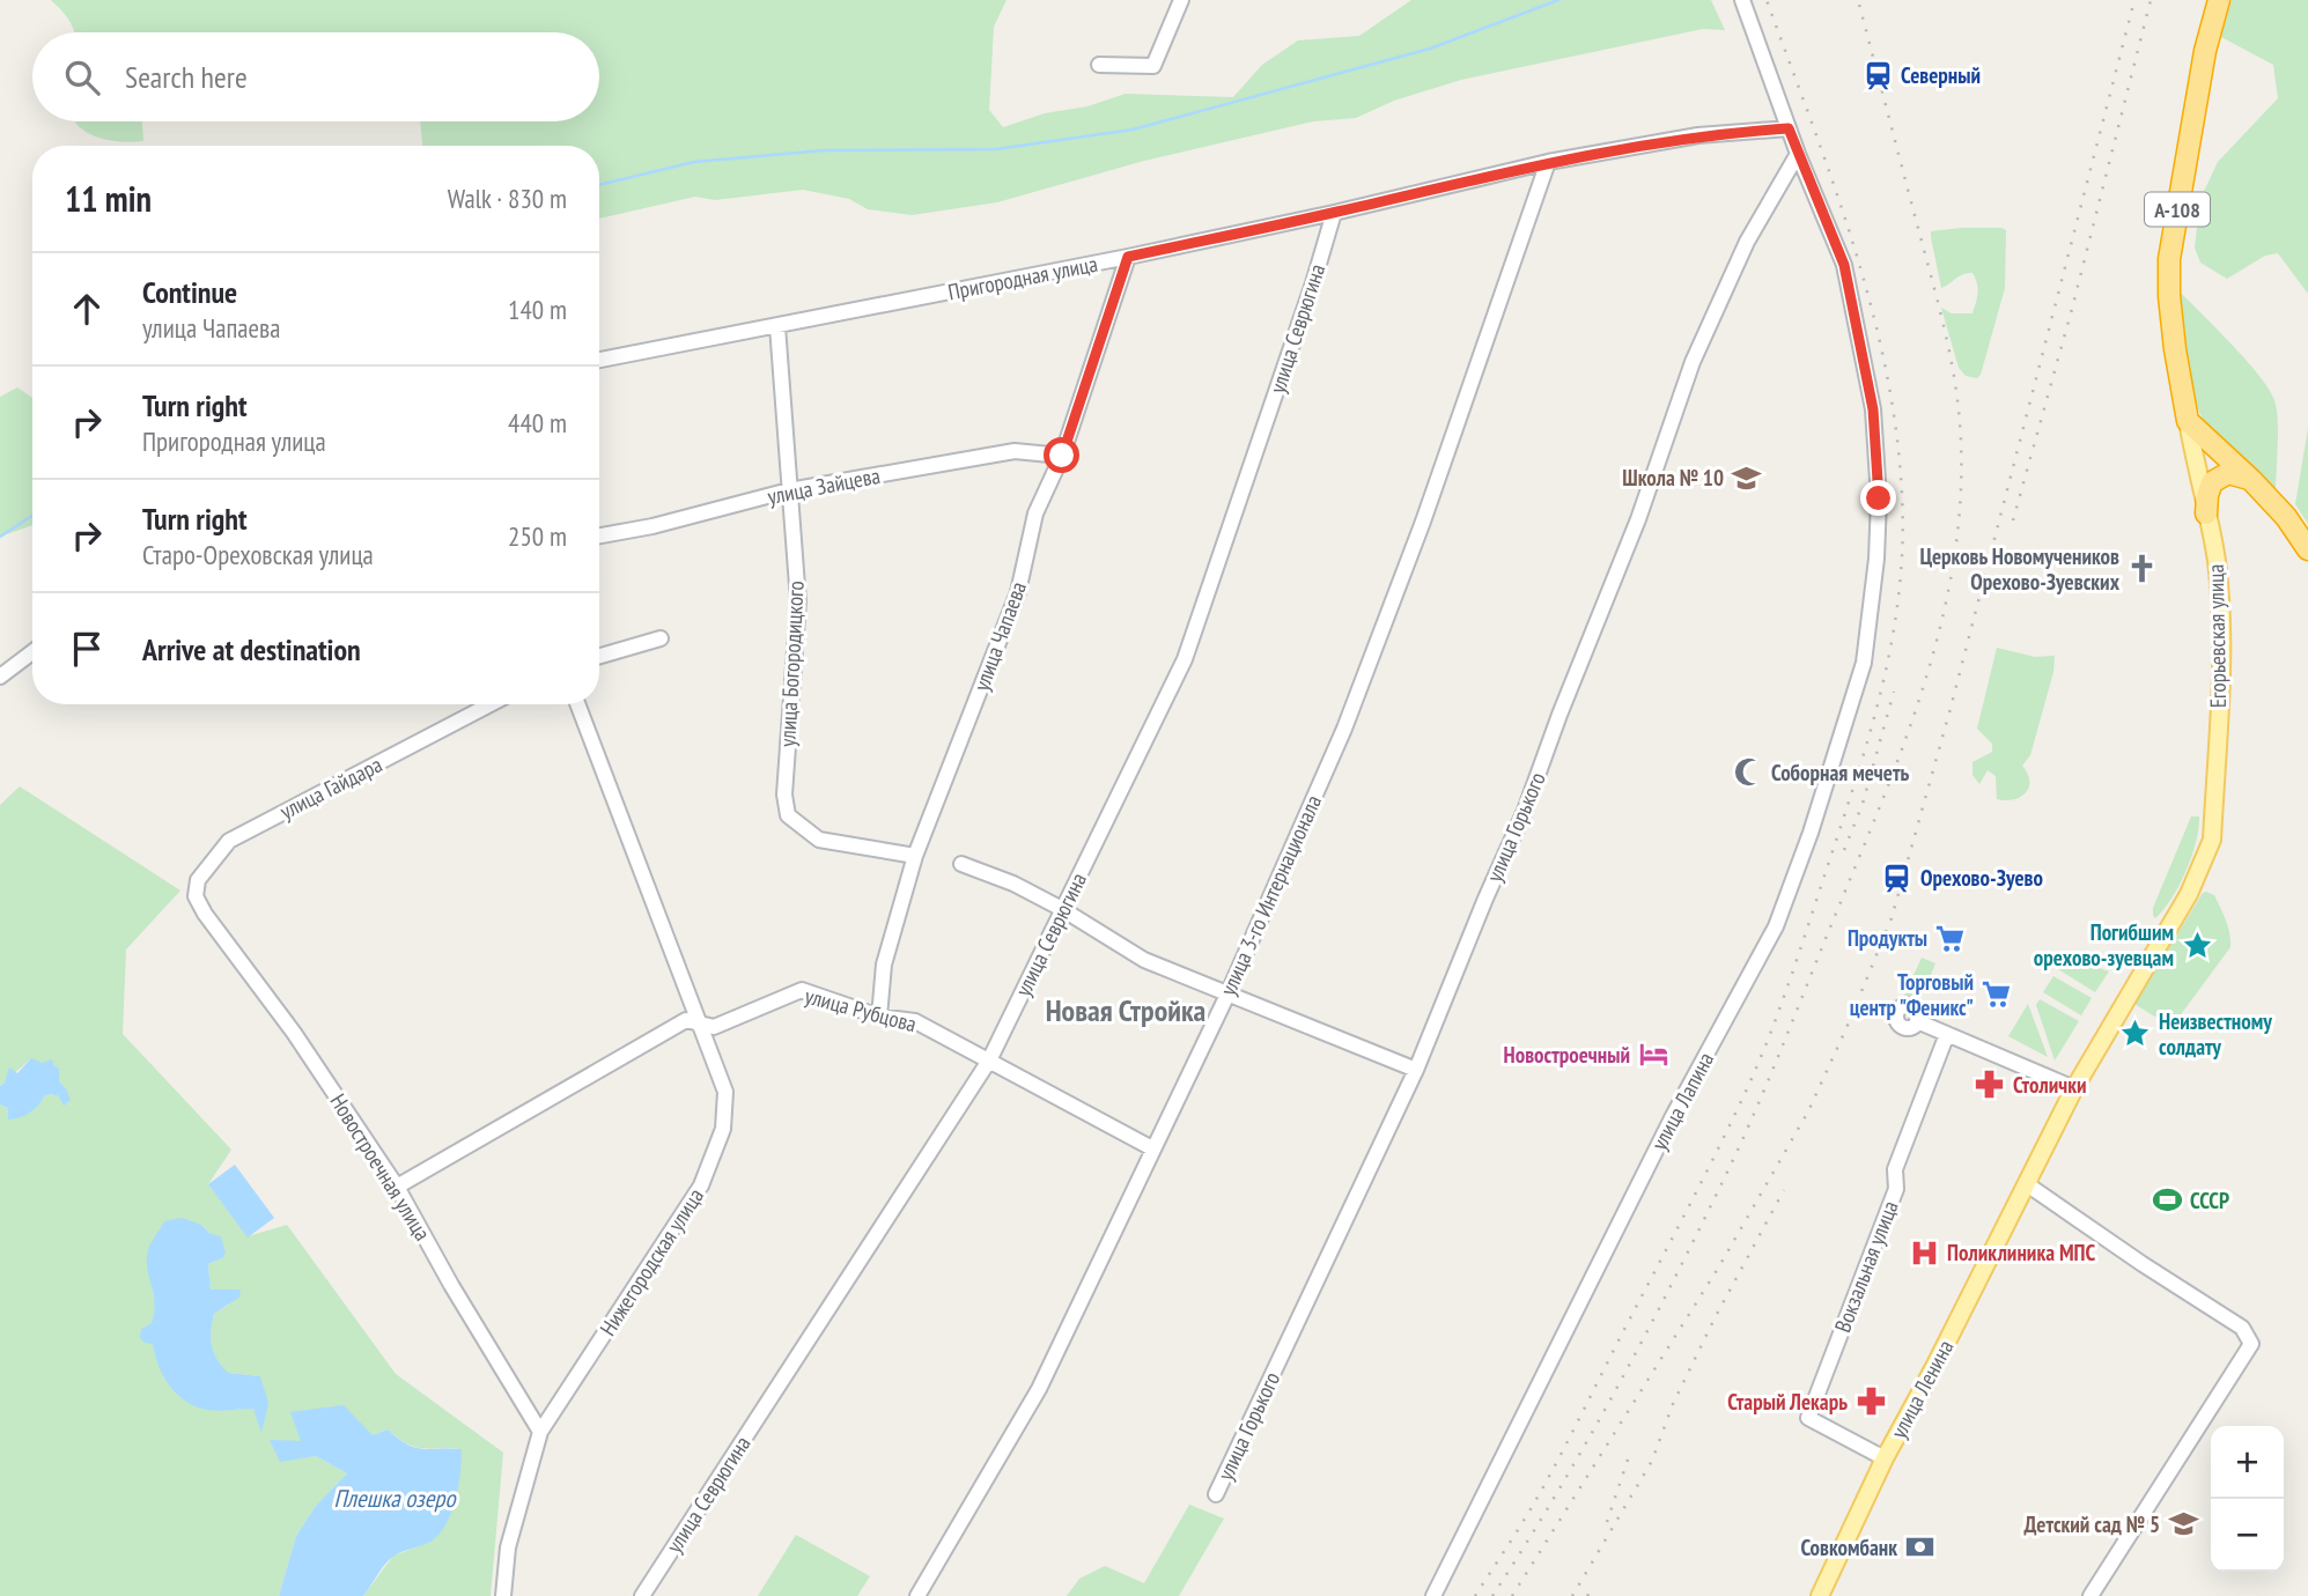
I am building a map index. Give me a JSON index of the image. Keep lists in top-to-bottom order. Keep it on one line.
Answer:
{"streets":{"highway":["А-108","Егорьевская улица"],"main road":["улица Ленина"],"street":["Пригородная улица","улица Севрюгина","улица Зайцева","улица Чапаева","улица Богородицкого","улица Гайдара","улица Горького","улица 3-го Интернационала","улица Рубцова","улица Лапина","Новостроечная улица","Нижегородская улица","Вокзальная улица"]},"crossings":[["Пригородная улица","улица Севрюгина"],["Пригородная улица","улица Чапаева"],["Пригородная улица","улица Богородицкого"],["Пригородная улица","улица 3-го Интернационала"],["Пригородная улица","улица Лапина"],["улица Севрюгина","улица Рубцова"],["улица Зайцева","улица Чапаева"],["улица Зайцева","улица Богородицкого"],["улица Чапаева","улица Богородицкого"],["улица Чапаева","улица Рубцова"],["Егорьевская улица","улица Ленина"],["улица Гайдара","Новостроечная улица"],["улица Горького","улица Лапина"],["улица 3-го Интернационала","улица Рубцова"],["улица Рубцова","Новостроечная улица"],["улица Рубцова","Нижегородская улица"],["Новостроечная улица","Нижегородская улица"],["Вокзальная улица","улица Ленина"]],"districts":["Новая Стройка"],"water":["Плешка озеро"],"places":{"station":["Северный","Орехово-Зуево"],"school or university":["Школа № 10","Детский сад № 5"],"church":["Церковь Новомучеников Орехово-Зуевских"],"mosque":["Соборная мечеть"],"supermarket":["Продукты","Торговый центр \"Феникс\""],"place":["Погибшим орехово-зуевцам","Неизвестному солдату"],"hotel":["Новостроечный"],"pharmacy":["Столички","Старый Лекарь"],"sports":["СССР"],"hospital":["Поликлиника МПС"],"bank":["Совкомбанк"]},"page":{"search":"Search here","heading":["11 min","Walk · 830 m"],"list":[["Continue","улица Чапаева","140 m"],["Turn right","Пригородная улица","440 m"],["Turn right","Старо-Ореховская улица","250 m"],"Arrive at destination"],"map_buttons":["+","−"]}}
